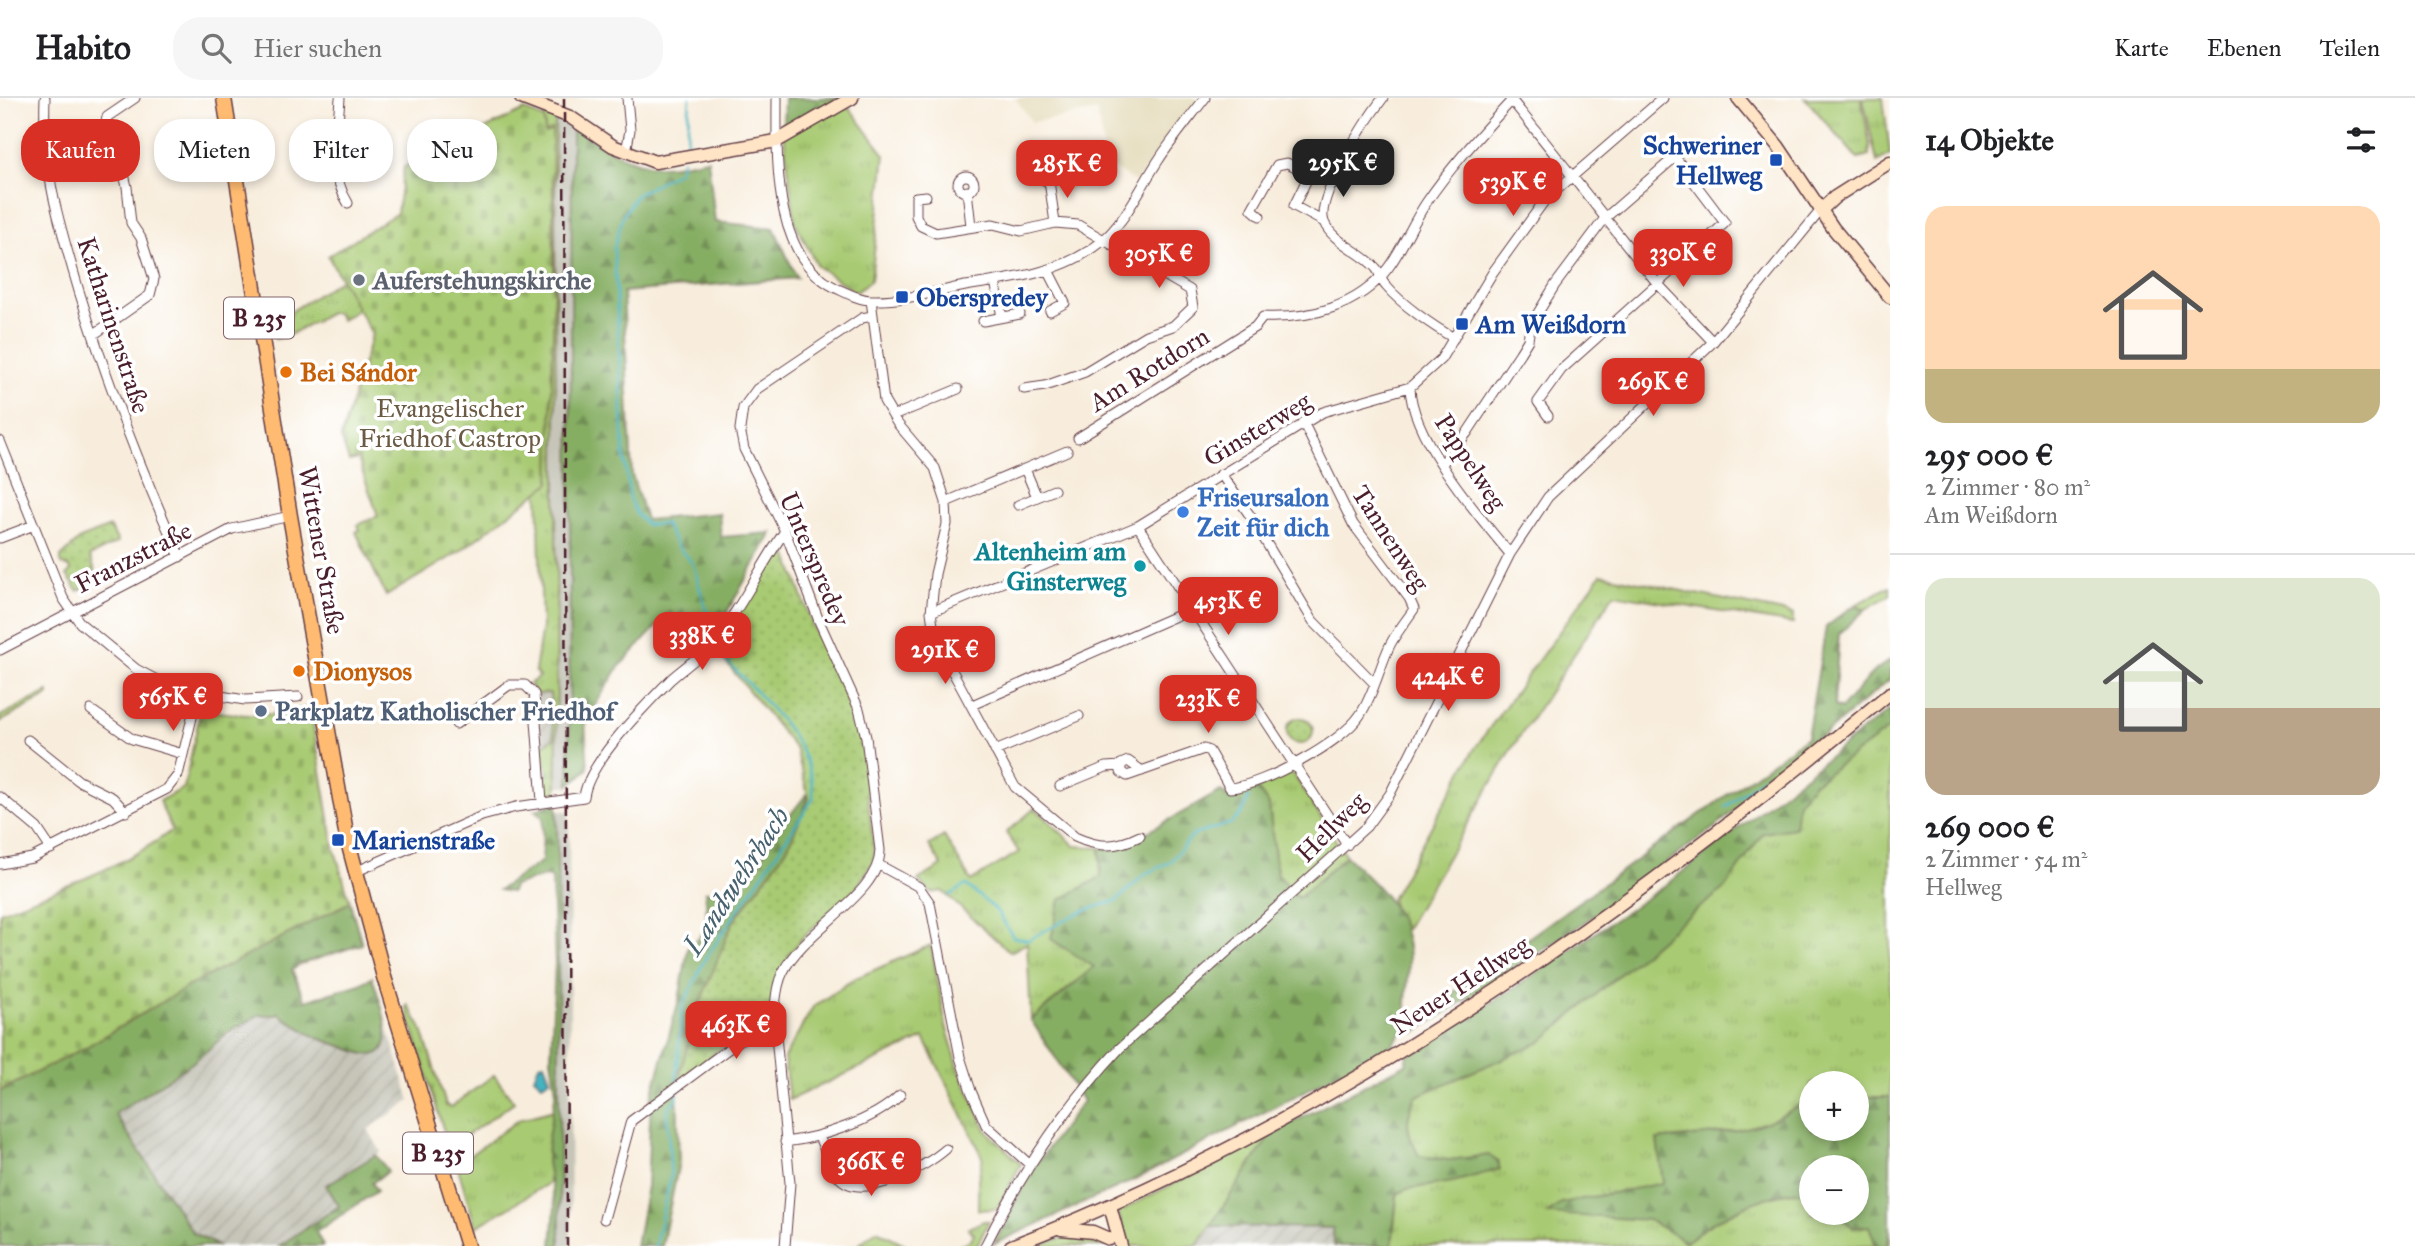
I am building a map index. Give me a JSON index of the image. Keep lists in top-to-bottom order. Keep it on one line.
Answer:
{"streets":{"main road":["B 235","Wittener Straße","Neuer Hellweg"],"street":["Katharinenstraße","Am Rotdorn","Ginsterweg","Pappelweg","Tannenweg","Franzstraße","Unterspredey","Hellweg"]},"crossings":[["Katharinenstraße","Franzstraße"],["Ginsterweg","Pappelweg"],["Ginsterweg","Tannenweg"],["Pappelweg","Hellweg"],["Wittener Straße","Franzstraße"]],"water":["Landwehrbach"],"parks":["Evangelischer Friedhof Castrop"],"places":{"transit":["Schweriner Hellweg","Oberspredey","Am Weißdorn","Marienstraße"],"other":["Auferstehungskirche","Bei Sándor","Friseursalon Zeit für dich","Altenheim am Ginsterweg","Dionysos","Parkplatz Katholischer Friedhof"]},"page":{"header":"Habito","search":"Hier suchen","nav":["Karte","Ebenen","Teilen"],"heading":"14 Objekte","chip":["Kaufen","Mieten","Filter","Neu"],"price":["295K €","285K €","539K €","330K €","305K €","269K €","453K €","338K €","291K €","424K €","565K €","233K €","463K €","366K €"],"list":[{"name":"295 000 €","note":"2 Zimmer · 80 m² · Am Weißdorn"},{"name":"269 000 €","note":"2 Zimmer · 54 m² · Hellweg"}],"map_buttons":["+","−"]}}
